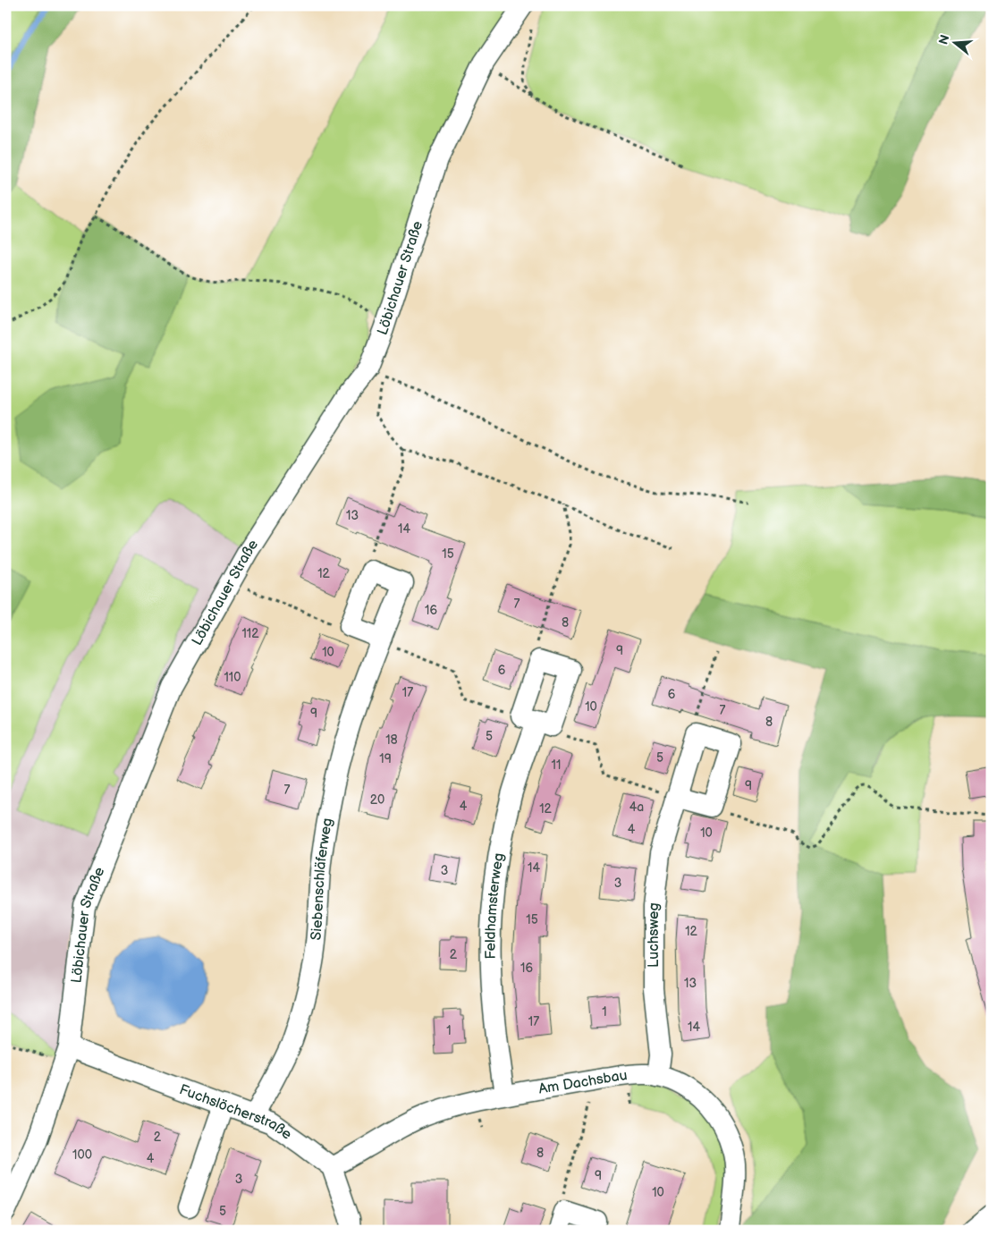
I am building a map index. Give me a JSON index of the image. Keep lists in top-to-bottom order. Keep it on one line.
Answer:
{"streets":{"street":["Löbichauer Straße","Siebenschläferweg","Feldhamsterweg","Luchsweg","Am Dachsbau","Fuchslöcherstraße"]},"crossings":[["Löbichauer Straße","Fuchslöcherstraße"],["Siebenschläferweg","Fuchslöcherstraße"],["Feldhamsterweg","Am Dachsbau"],["Luchsweg","Am Dachsbau"],["Am Dachsbau","Fuchslöcherstraße"]],"house_numbers":["13","14","15","12","7","16","8","112","9","10","6","110","17","6","10","7","9","8","5","18","5","19","11","9","7","20","4","4a","12","4","10","14","3","3","15","12","2","16","13","1","17","14","1","2","8","100","4","9","3","10","5"],"north":"left"}
